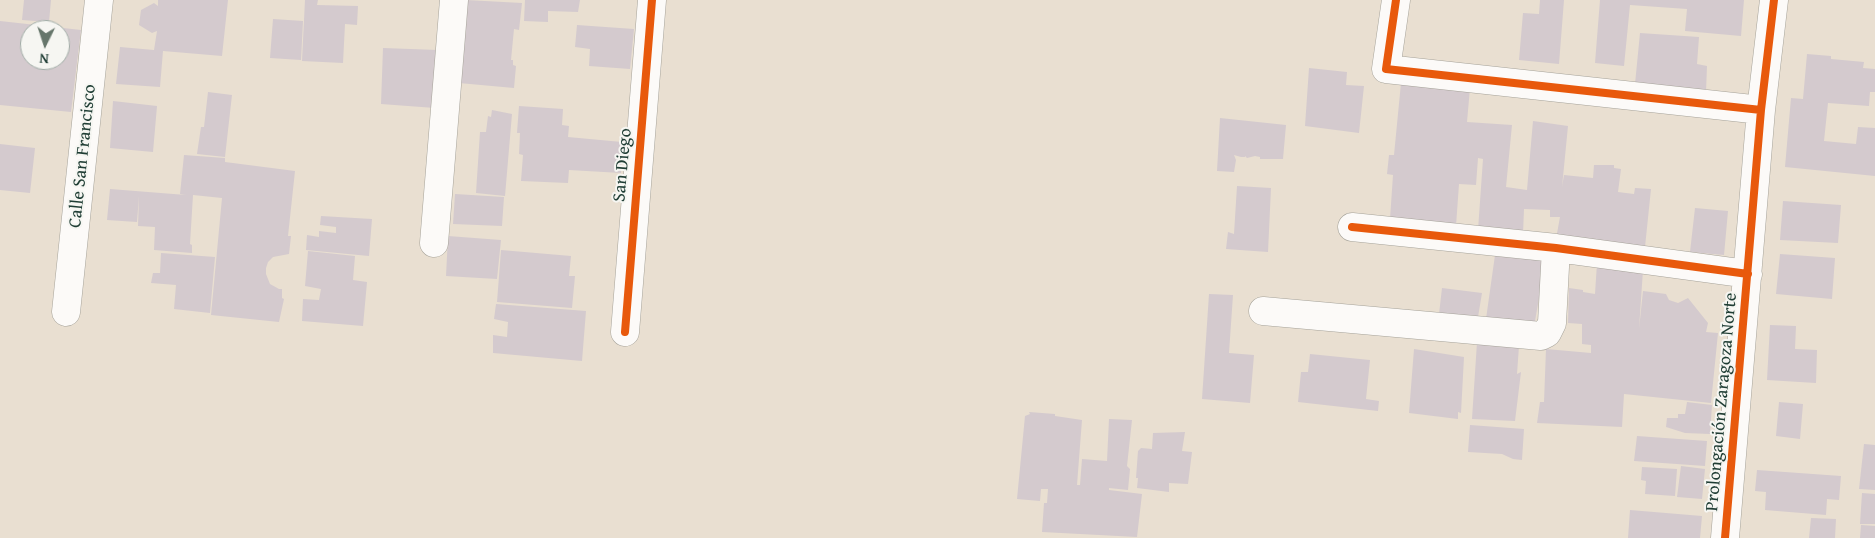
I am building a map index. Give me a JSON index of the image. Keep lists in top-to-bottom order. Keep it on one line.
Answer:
{"streets":{"street":["Calle San Francisco","San Diego","Prolongación Zaragoza Norte"]},"north":"bottom"}
